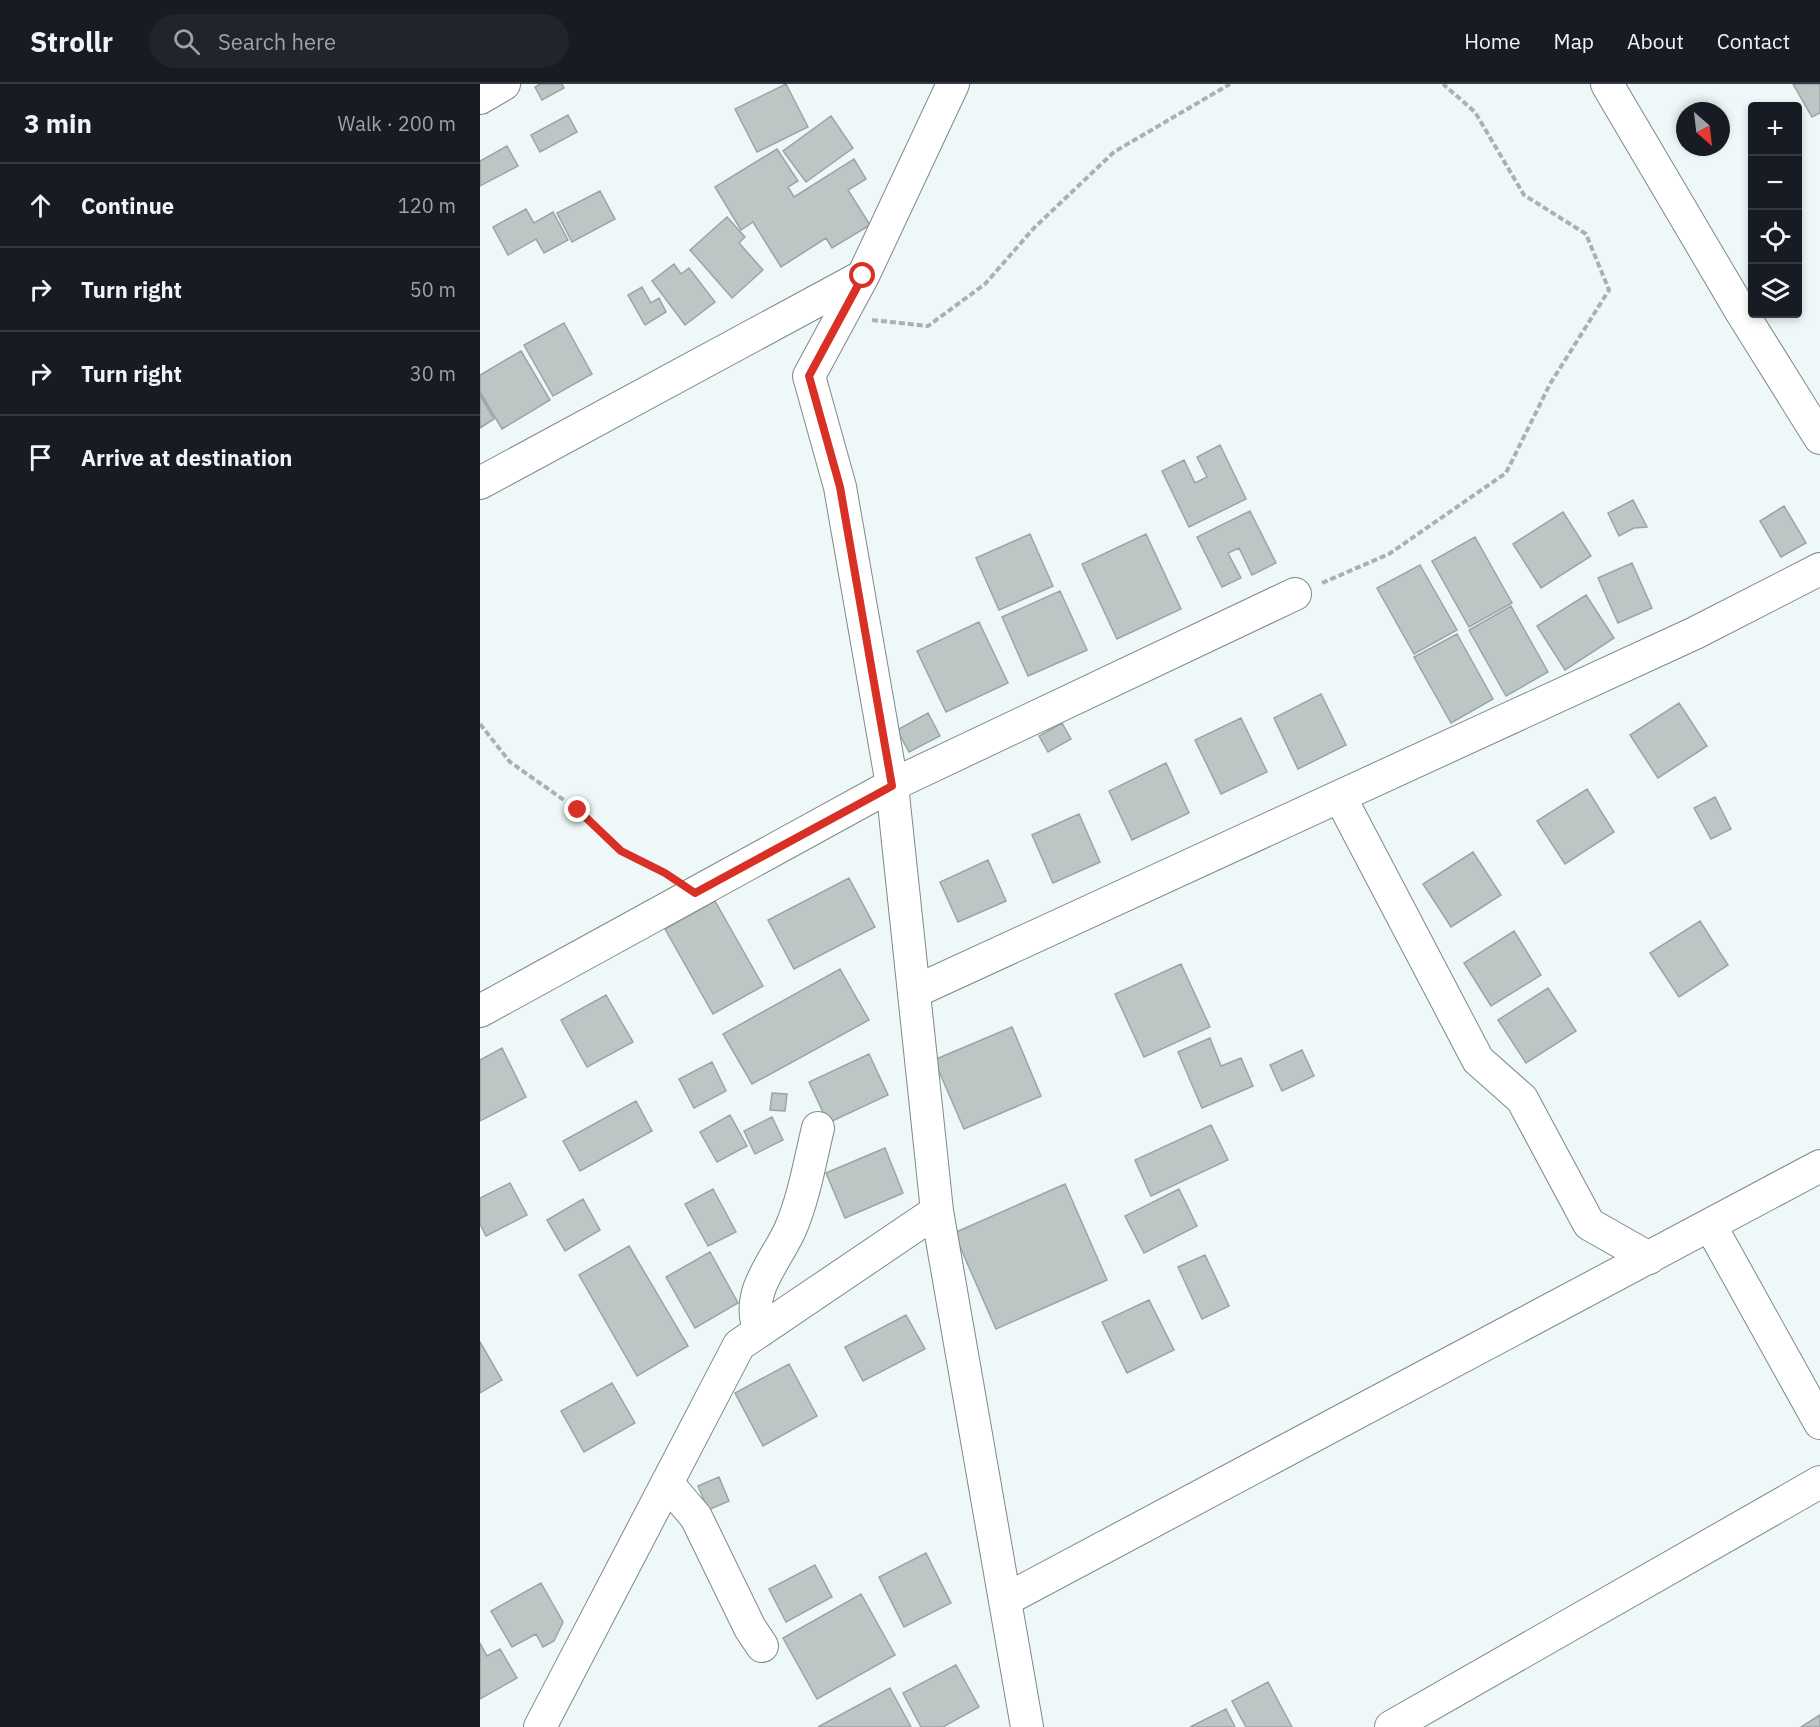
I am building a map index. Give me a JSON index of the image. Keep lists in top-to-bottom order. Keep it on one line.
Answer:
{"north":"bottom right","page":{"header":"Strollr","search":"Search here","nav":["Home","Map","About","Contact"],"heading":["3 min","Walk · 200 m"],"map_buttons":["+","−"],"list":[["Continue","120 m"],["Turn right","50 m"],["Turn right","30 m"],"Arrive at destination"]}}
